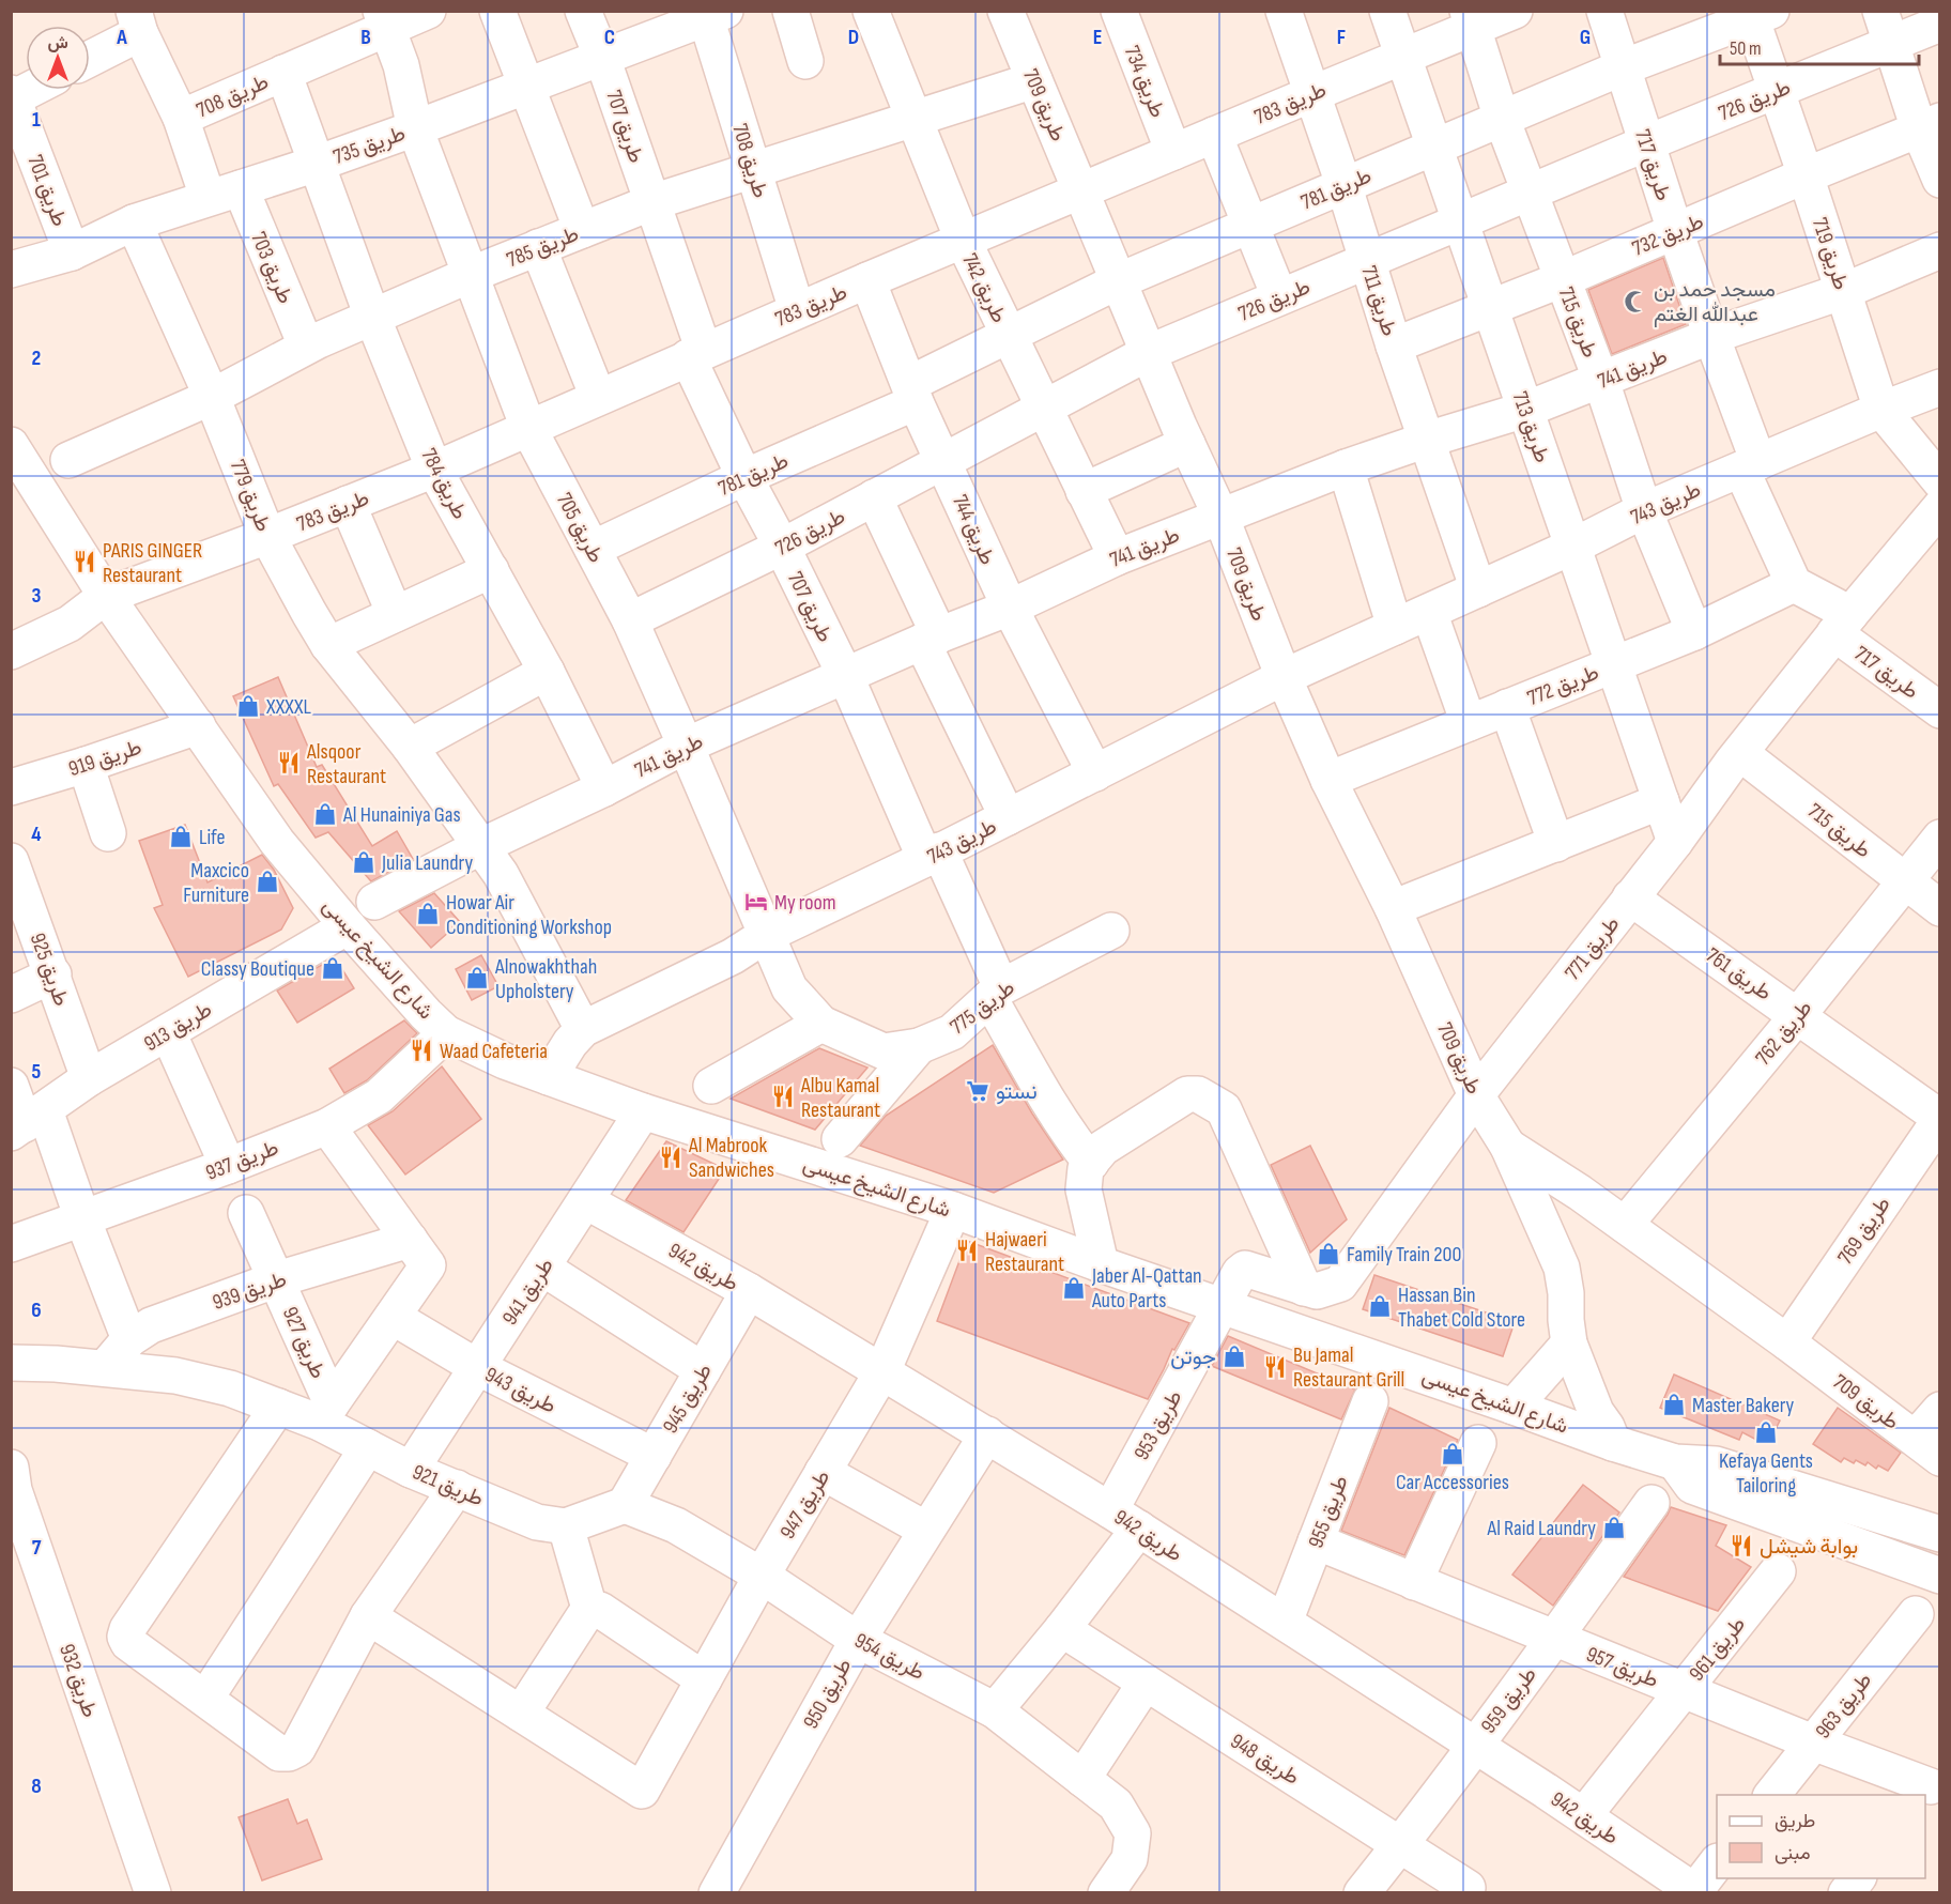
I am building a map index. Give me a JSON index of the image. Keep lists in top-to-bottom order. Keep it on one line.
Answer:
{"streets":{"street":["طريق 734","طريق 708","طريق 726","طريق 783","طريق 709","طريق 707","طريق 735","طريق 717","طريق 781","طريق 701","طريق 732","طريق 785","طريق 719","طريق 703","طريق 742","طريق 711","طريق 715","طريق 741","طريق 713","طريق 784","طريق 779","طريق 743","طريق 705","طريق 744","طريق 772","طريق 919","طريق 771","شارع الشيخ عيسى","طريق 925","طريق 761","طريق 775","طريق 913","طريق 762","طريق 937","طريق 769","طريق 942","طريق 939","طريق 941","طريق 927","طريق 943","طريق 945","طريق 953","طريق 921","طريق 947","طريق 955","طريق 961","طريق 954","طريق 957","طريق 932","طريق 950","طريق 959","طريق 963","طريق 948"]},"crossings":[["طريق 734","طريق 783"],["طريق 708","طريق 783"],["طريق 708","طريق 735"],["طريق 708","طريق 785"],["طريق 708","طريق 784"],["طريق 708","طريق 705"],["طريق 726","طريق 709"],["طريق 726","طريق 707"],["طريق 726","طريق 717"],["طريق 726","طريق 719"],["طريق 726","طريق 742"],["طريق 726","طريق 711"],["طريق 726","طريق 715"],["طريق 726","طريق 713"],["طريق 726","طريق 705"],["طريق 726","طريق 744"],["طريق 783","طريق 709"],["طريق 783","طريق 707"],["طريق 783","طريق 742"],["طريق 783","طريق 711"],["طريق 783","طريق 715"],["طريق 783","طريق 713"],["طريق 783","طريق 784"],["طريق 783","طريق 779"],["طريق 783","طريق 705"],["طريق 783","طريق 744"],["طريق 783","شارع الشيخ عيسى"],["طريق 709","طريق 781"],["طريق 709","طريق 785"],["طريق 709","طريق 741"],["طريق 709","طريق 743"],["طريق 709","طريق 772"],["طريق 709","طريق 771"],["طريق 709","شارع الشيخ عيسى"],["طريق 709","طريق 762"],["طريق 709","طريق 769"],["طريق 707","طريق 735"],["طريق 707","طريق 781"],["طريق 707","طريق 785"],["طريق 707","طريق 741"],["طريق 707","طريق 743"],["طريق 707","طريق 775"],["طريق 735","طريق 701"],["طريق 735","طريق 703"],["طريق 735","طريق 784"],["طريق 735","طريق 779"],["طريق 735","طريق 705"],["طريق 717","طريق 781"],["طريق 717","طريق 732"],["طريق 717","طريق 741"],["طريق 717","طريق 743"],["طريق 717","طريق 772"],["طريق 717","طريق 771"],["طريق 781","طريق 719"],["طريق 781","طريق 742"],["طريق 781","طريق 711"],["طريق 781","طريق 715"],["طريق 781","طريق 713"],["طريق 781","طريق 705"],["طريق 781","طريق 744"],["طريق 732","طريق 719"],["طريق 732","طريق 711"],["طريق 732","طريق 715"],["طريق 732","طريق 713"],["طريق 785","طريق 703"],["طريق 785","طريق 742"],["طريق 785","طريق 784"],["طريق 785","طريق 779"],["طريق 785","طريق 705"],["طريق 719","طريق 741"],["طريق 719","طريق 743"],["طريق 742","طريق 741"],["طريق 711","طريق 741"],["طريق 711","طريق 743"],["طريق 715","طريق 741"],["طريق 715","طريق 743"],["طريق 715","طريق 772"],["طريق 715","طريق 771"],["طريق 715","طريق 762"],["طريق 741","طريق 713"],["طريق 741","طريق 784"],["طريق 741","طريق 779"],["طريق 741","طريق 705"],["طريق 741","طريق 744"],["طريق 713","طريق 743"],["طريق 713","طريق 772"],["طريق 713","طريق 771"],["طريق 779","طريق 743"],["طريق 743","طريق 705"],["طريق 743","طريق 744"],["طريق 743","شارع الشيخ عيسى"],["طريق 705","طريق 775"],["طريق 919","شارع الشيخ عيسى"],["طريق 771","شارع الشيخ عيسى"],["طريق 771","طريق 761"],["طريق 771","طريق 953"],["شارع الشيخ عيسى","طريق 913"],["شارع الشيخ عيسى","طريق 937"],["شارع الشيخ عيسى","طريق 941"],["شارع الشيخ عيسى","طريق 953"],["شارع الشيخ عيسى","طريق 947"],["طريق 925","طريق 913"],["طريق 761","طريق 762"],["طريق 761","طريق 769"],["طريق 942","طريق 941"],["طريق 942","طريق 945"],["طريق 942","طريق 953"],["طريق 942","طريق 947"],["طريق 942","طريق 955"],["طريق 942","طريق 961"],["طريق 942","طريق 950"],["طريق 942","طريق 959"],["طريق 939","طريق 927"],["طريق 939","طريق 921"],["طريق 941","طريق 943"],["طريق 941","طريق 921"],["طريق 927","طريق 921"],["طريق 943","طريق 945"],["طريق 945","طريق 921"],["طريق 945","طريق 954"],["طريق 953","طريق 954"],["طريق 953","طريق 948"],["طريق 921","طريق 954"],["طريق 947","طريق 954"],["طريق 955","طريق 957"],["طريق 961","طريق 957"],["طريق 954","طريق 950"],["طريق 957","طريق 959"],["طريق 957","طريق 963"],["طريق 959","طريق 948"]],"places":{"mosque":["مسجد حمد بن عبدالله الغتم"],"restaurant":["PARIS GINGER Restaurant","Alsqoor Restaurant","Waad Cafeteria","Albu Kamal Restaurant","Al Mabrook Sandwiches","Hajwaeri Restaurant","Bu Jamal Restaurant Grill","بوابة شيشل"],"shop":["XXXXL","Al Hunainiya Gas","Life","Julia Laundry","Maxcico Furniture","Howar Air Conditioning Workshop","Classy Boutique","Alnowakhthah Upholstery","Family Train 200","Jaber Al-Qattan Auto Parts","Hassan Bin Thabet Cold Store","جوتن","Master Bakery","Kefaya Gents Tailoring","Car Accessories","Al Raid Laundry"],"hotel":["My room"],"supermarket":["نستو"]},"legend":["طريق","مبنى"],"scale_bar":"50 m","north":"top","grid":{"columns":["A","B","C","D","E","F","G"],"rows":["1","2","3","4","5","6","7","8"]}}
